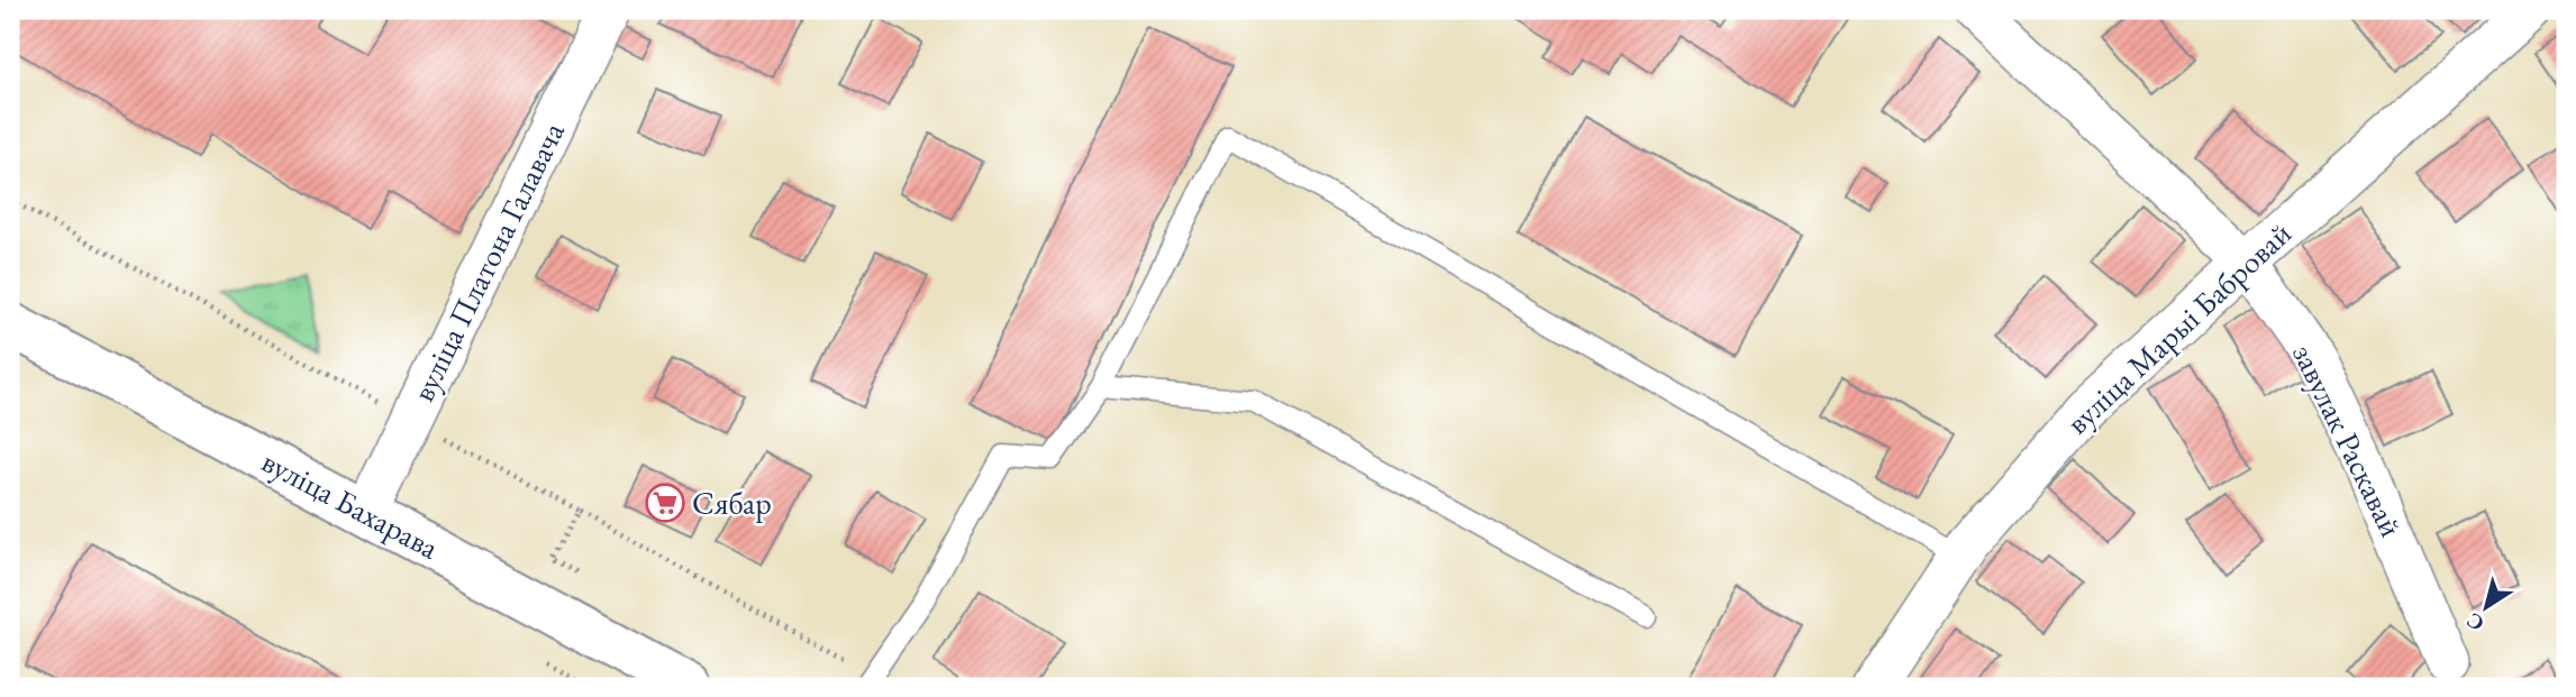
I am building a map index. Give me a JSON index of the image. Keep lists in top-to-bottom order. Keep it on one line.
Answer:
{"streets":{"main road":["вуліца Бахарава"],"street":["вуліца Платона Галавача","вуліца Марыі Бабровай","завулак Раскавай"]},"crossings":[["вуліца Платона Галавача","вуліца Бахарава"],["вуліца Марыі Бабровай","завулак Раскавай"]],"places":{"supermarket":["Сябар"]},"north":"bottom left"}
